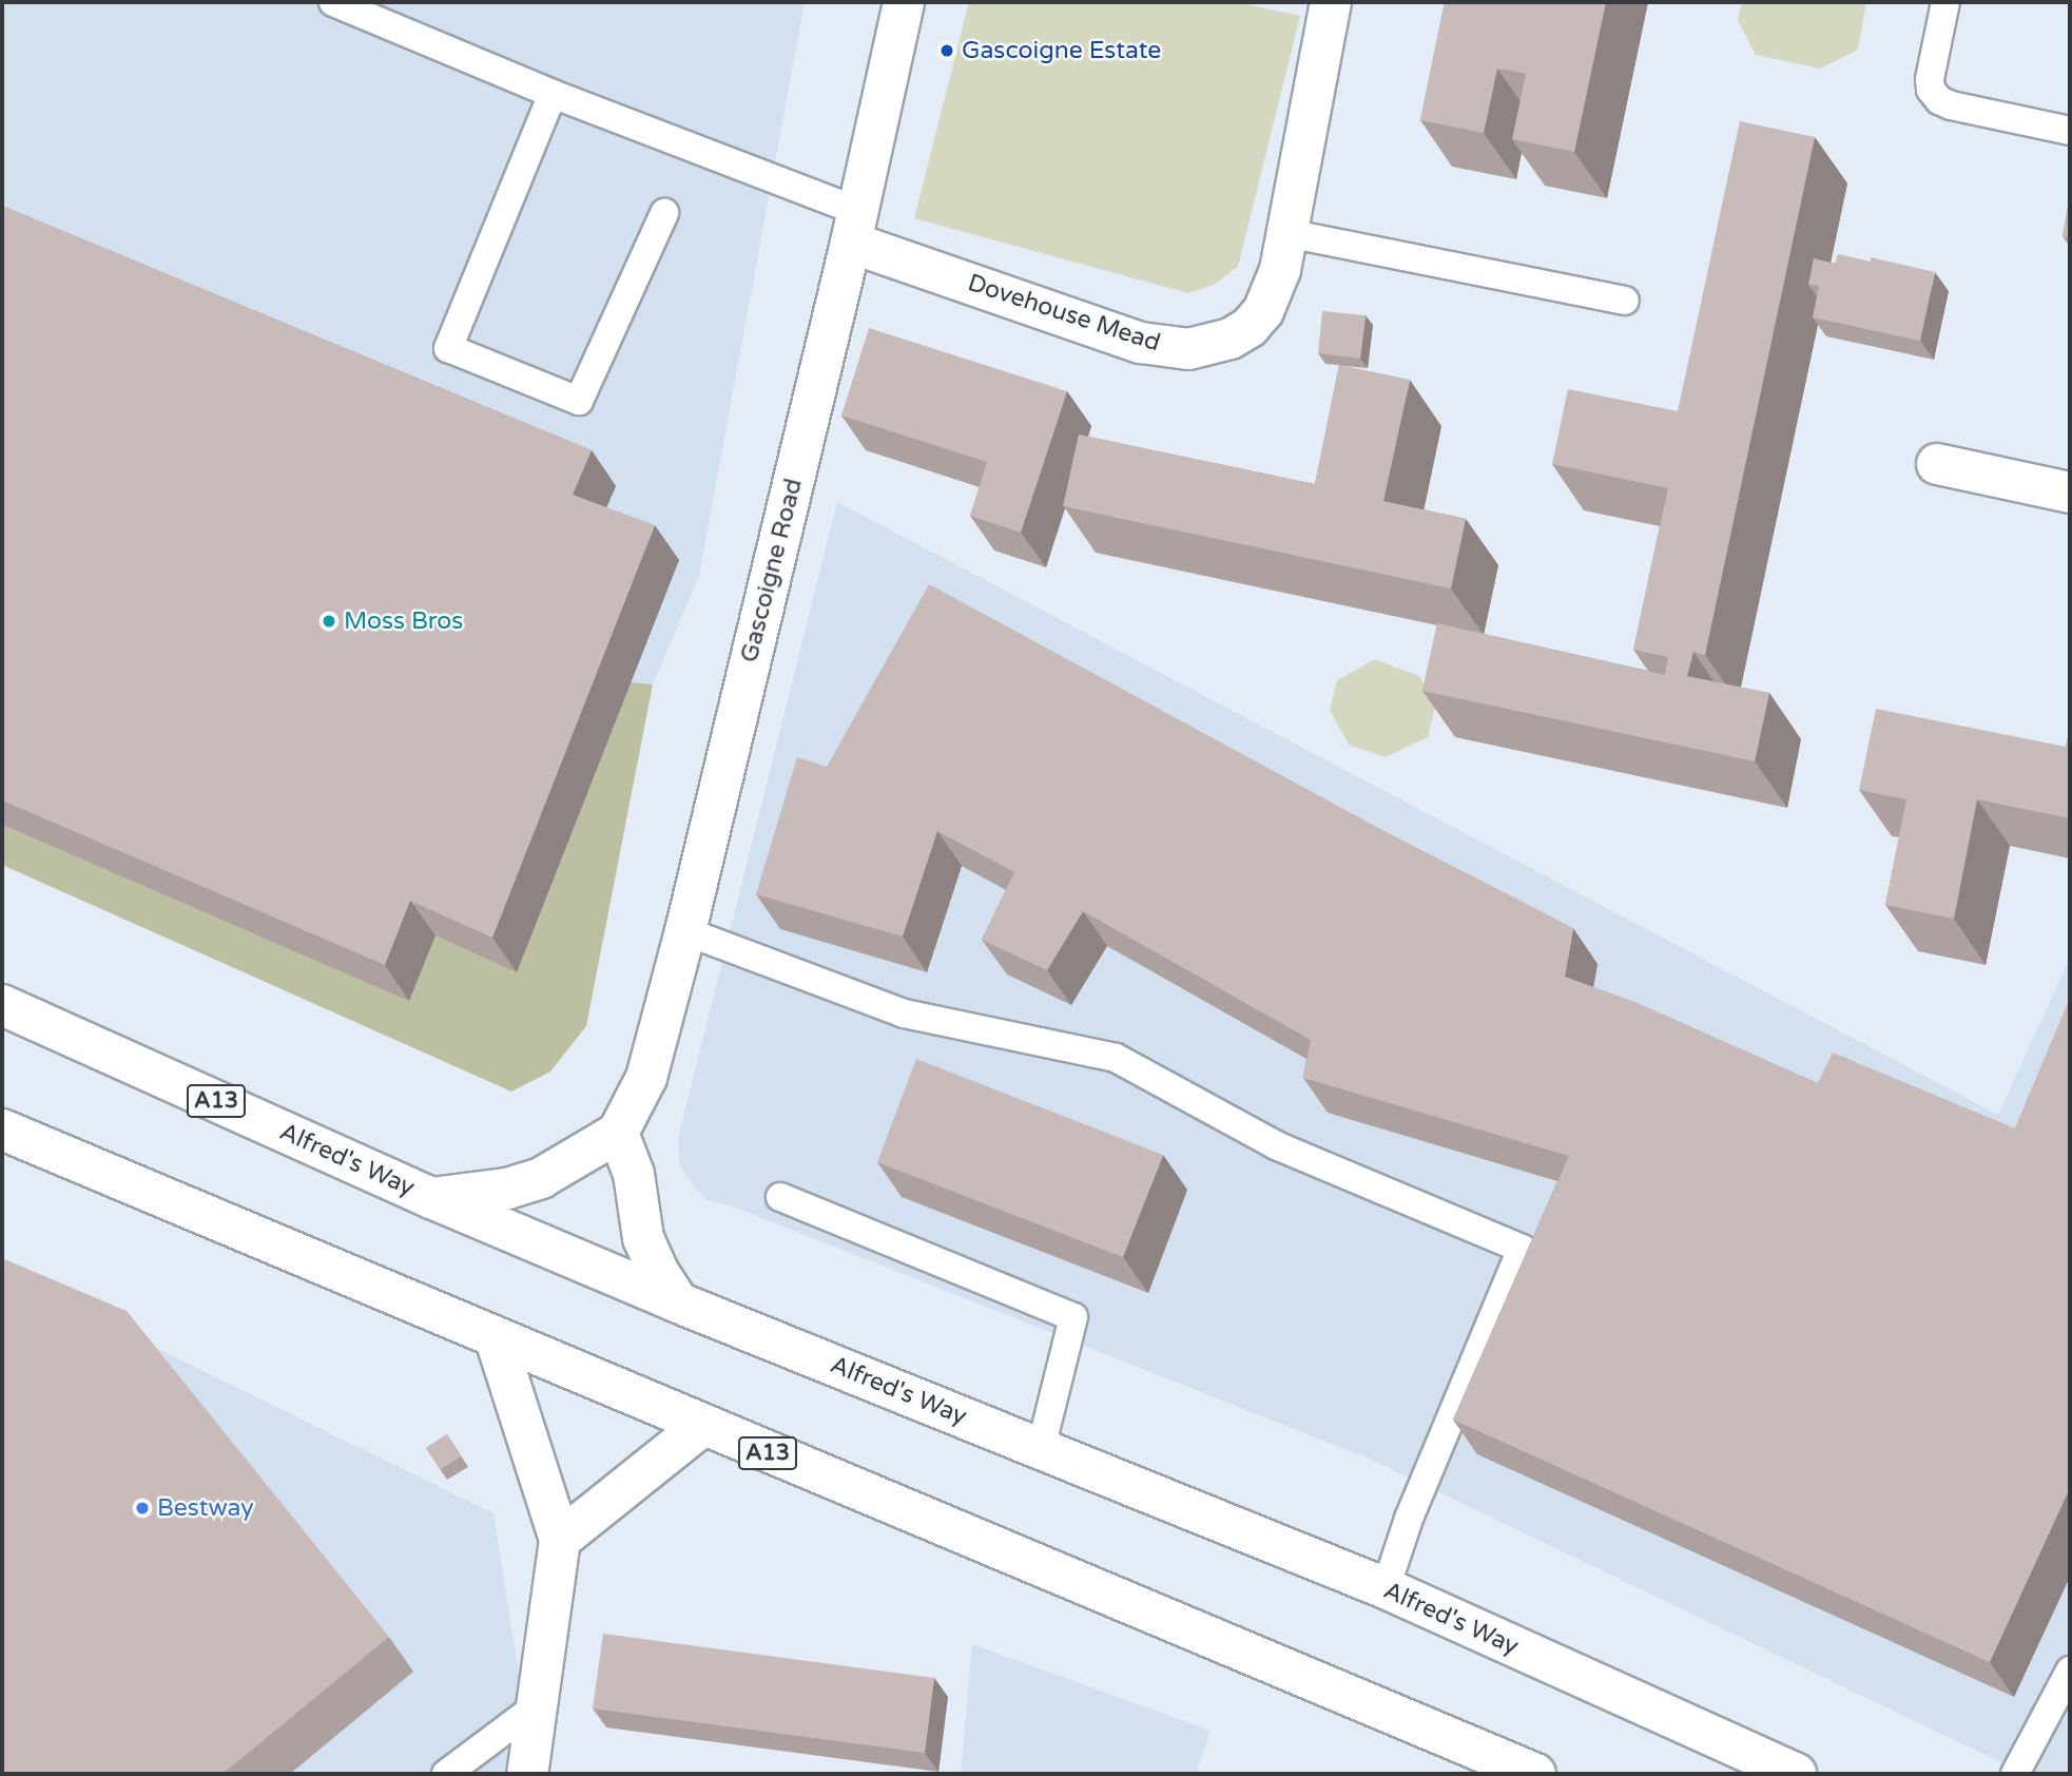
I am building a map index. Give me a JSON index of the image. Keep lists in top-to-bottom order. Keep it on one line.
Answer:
{"streets":{"main road":["Dovehouse Mead","Gascoigne Road","A13","Alfred's Way"]},"crossings":[["Dovehouse Mead","Gascoigne Road"]],"places":["Gascoigne Estate","Moss Bros","Bestway"]}
